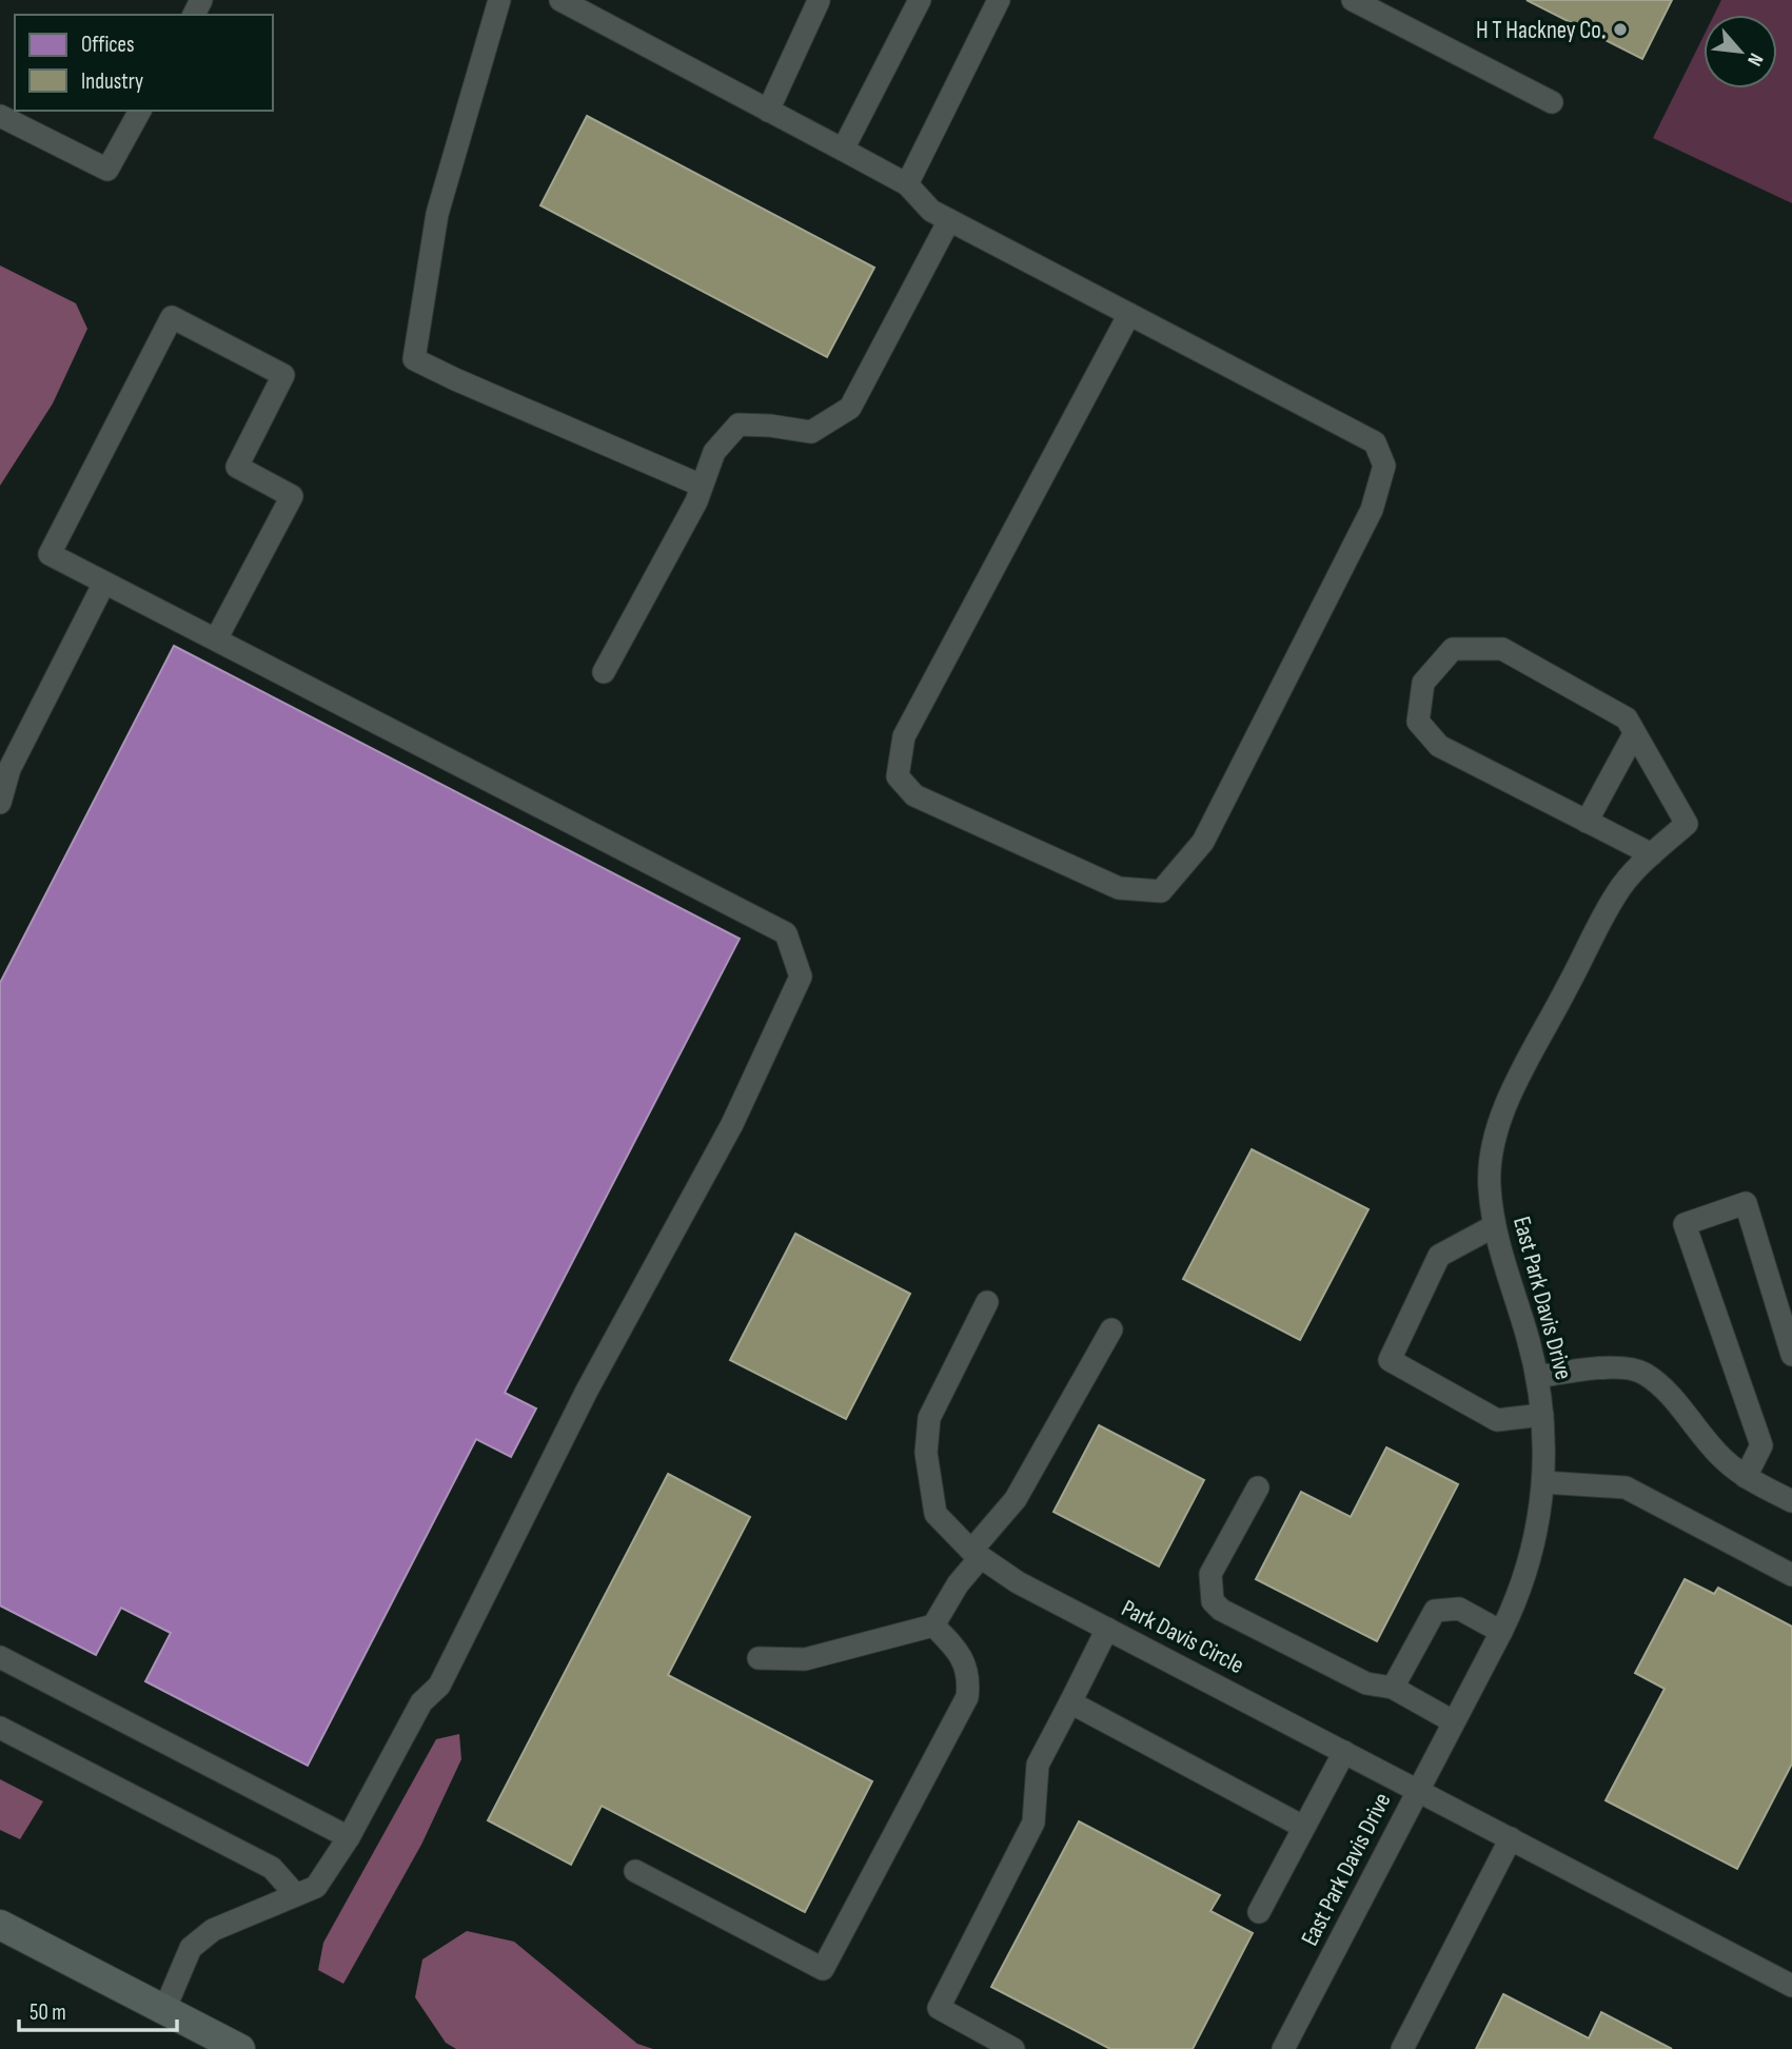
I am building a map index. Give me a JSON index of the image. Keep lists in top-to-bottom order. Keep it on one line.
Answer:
{"streets":{"street":["East Park Davis Drive","Park Davis Circle"]},"crossings":[["East Park Davis Drive","Park Davis Circle"]],"places":["H T Hackney Co."],"legend":["Offices","Industry"],"scale_bar":"50 m","north":"bottom right"}
